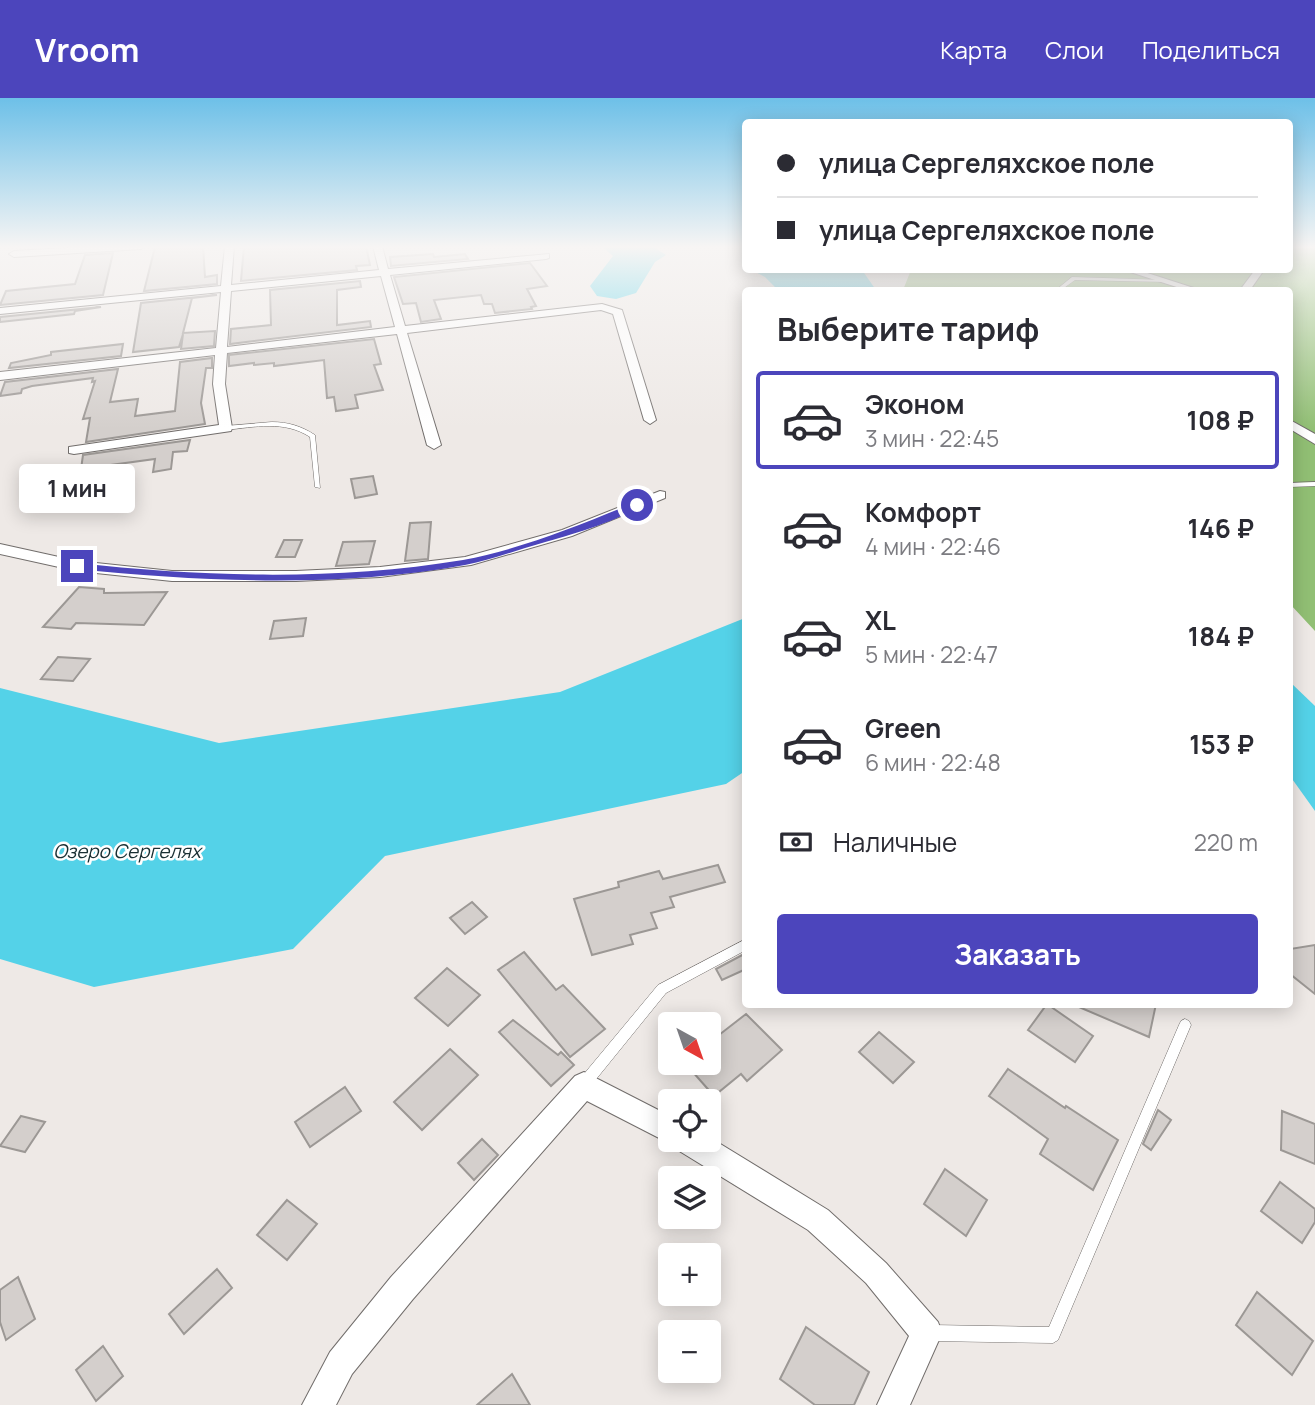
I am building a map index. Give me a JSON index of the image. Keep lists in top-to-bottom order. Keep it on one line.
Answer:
{"water":["Озеро Сергелях"],"north":"bottom right","page":{"header":"Vroom","nav":["Карта","Слои","Поделиться"],"banner":["улица Сергеляхское поле","улица Сергеляхское поле"],"heading":"Выберите тариф","list":[{"name":"Эконом","note":"3 мин · 22:45","value":"108 ₽"},{"name":"Комфорт","note":"4 мин · 22:46","value":"146 ₽"},{"name":"XL","note":"5 мин · 22:47","value":"184 ₽"},{"name":"Green","note":"6 мин · 22:48","value":"153 ₽"}],"bubble":"1 мин","pay":["Наличные","220 m"],"buttons":"Заказать","map_buttons":["+","−"]}}
